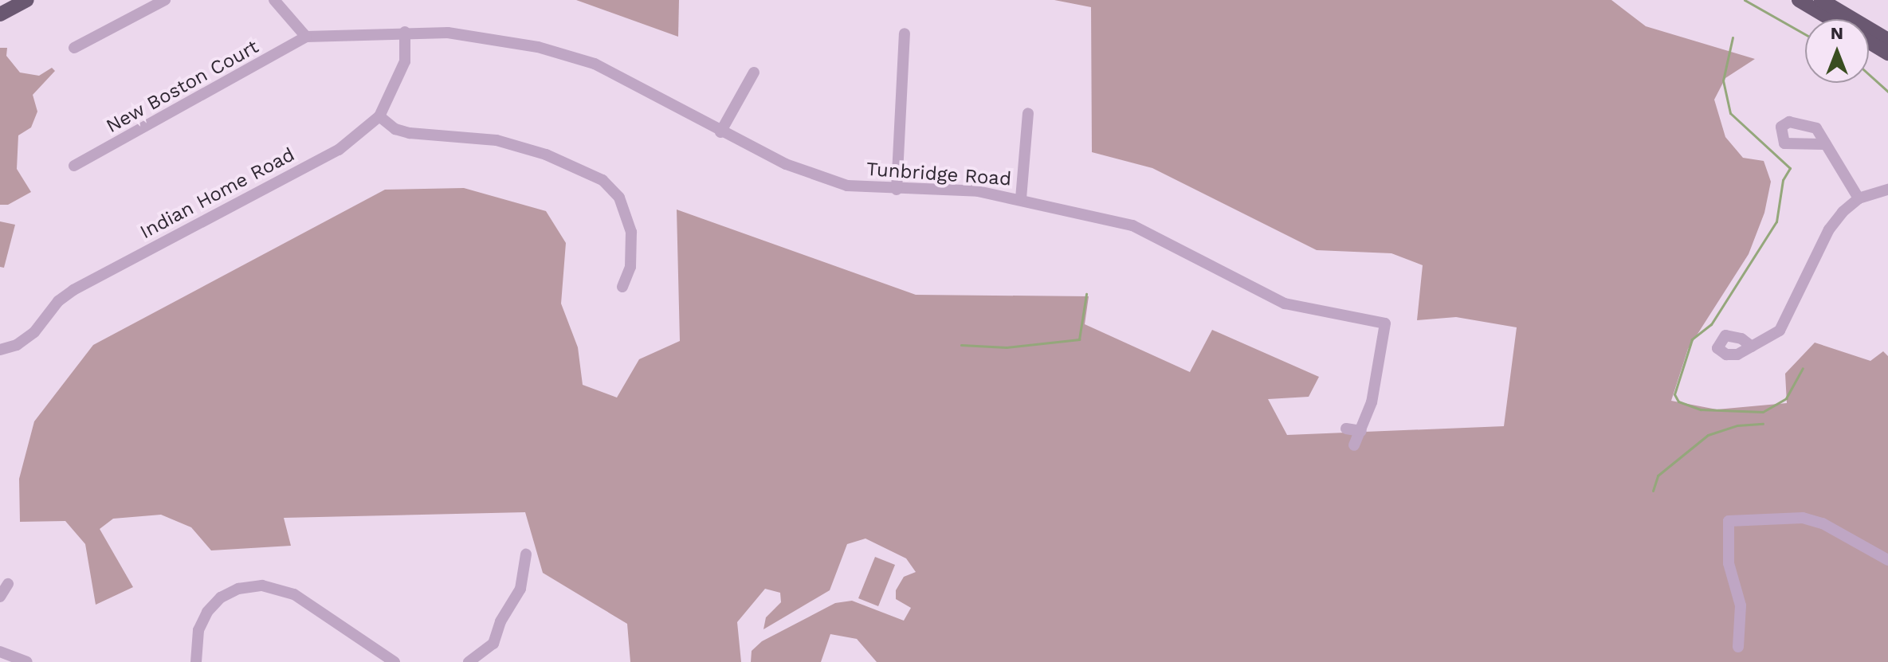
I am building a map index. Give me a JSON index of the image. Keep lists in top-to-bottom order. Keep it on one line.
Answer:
{"streets":{"street":["New Boston Court","Tunbridge Road","Indian Home Road"]},"crossings":[["New Boston Court","Tunbridge Road"],["Tunbridge Road","Indian Home Road"]],"north":"top"}
